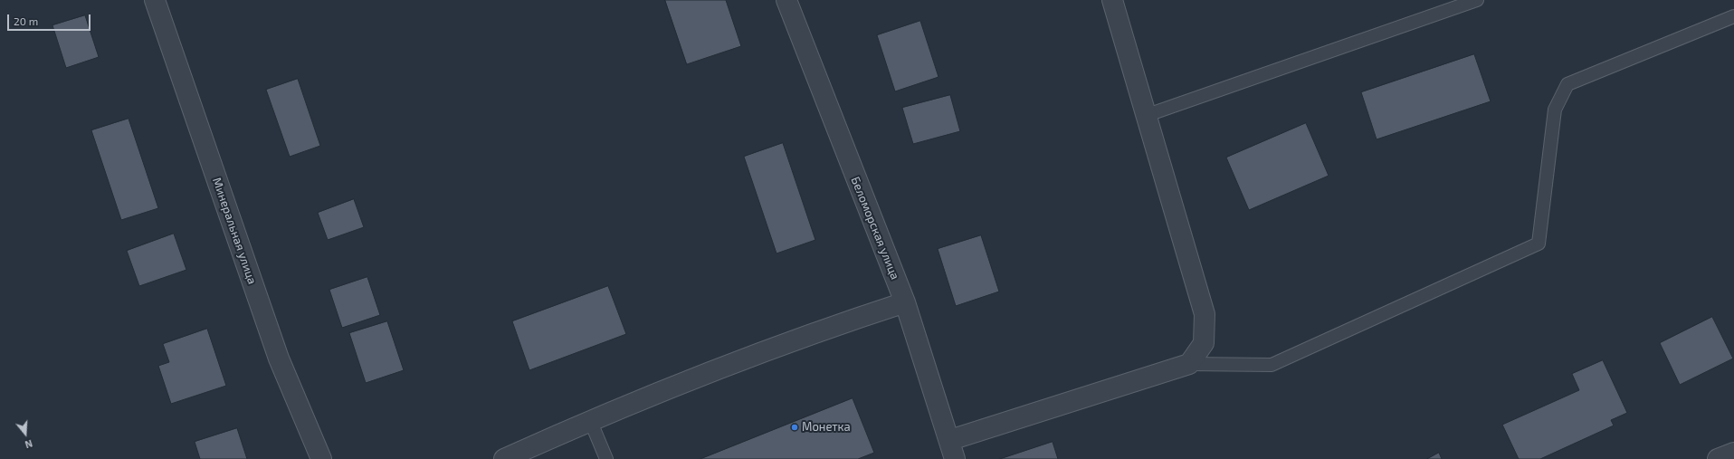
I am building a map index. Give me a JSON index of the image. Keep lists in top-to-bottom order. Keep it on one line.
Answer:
{"streets":{"street":["Беломорская улица","Минеральная улица"]},"places":["Монетка"],"scale_bar":"20 m","north":"bottom"}
